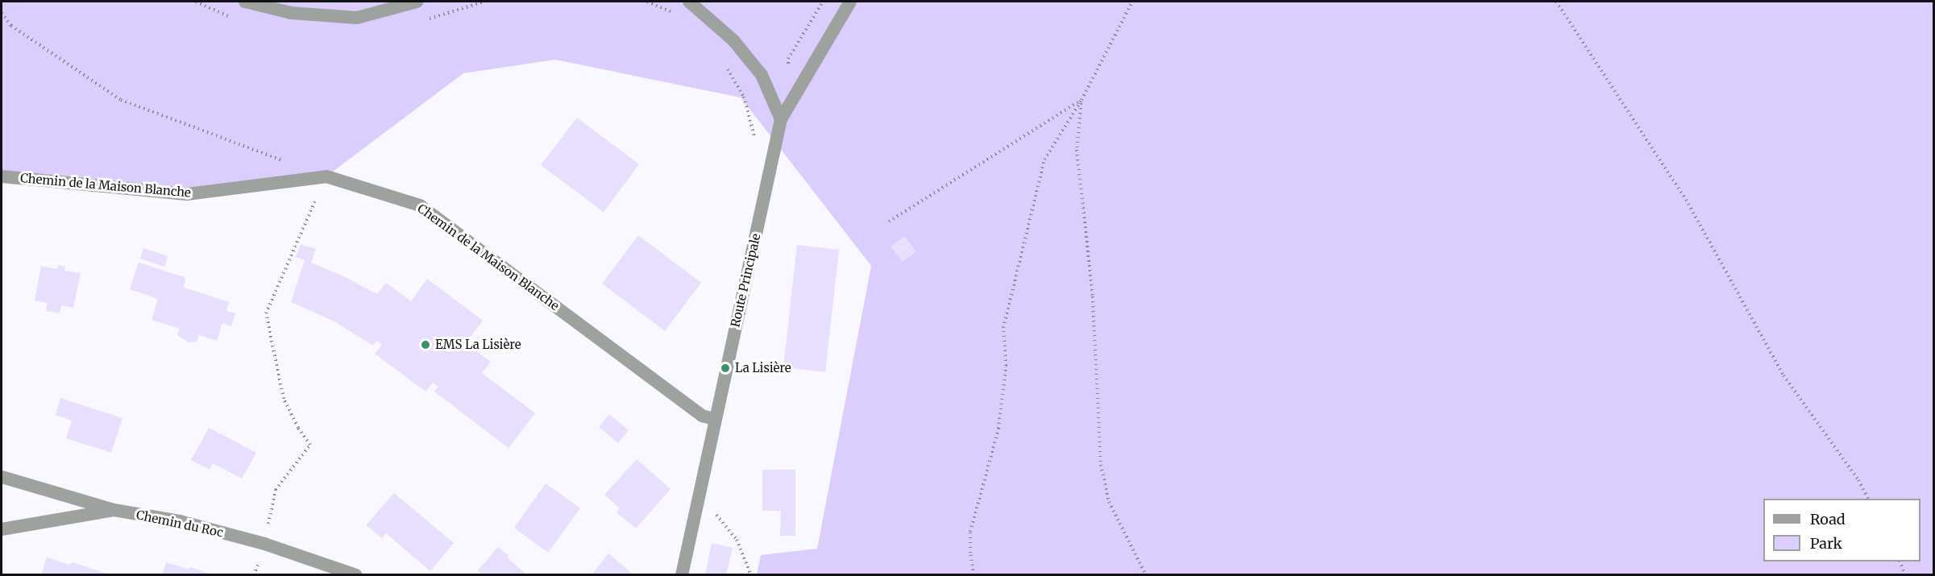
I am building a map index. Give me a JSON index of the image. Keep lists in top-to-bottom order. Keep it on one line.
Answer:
{"streets":{"street":["Chemin de la Maison Blanche","Route Principale","Chemin du Roc"]},"crossings":[["Chemin de la Maison Blanche","Route Principale"]],"places":["EMS La Lisière","La Lisière"],"legend":["Road","Park"]}
